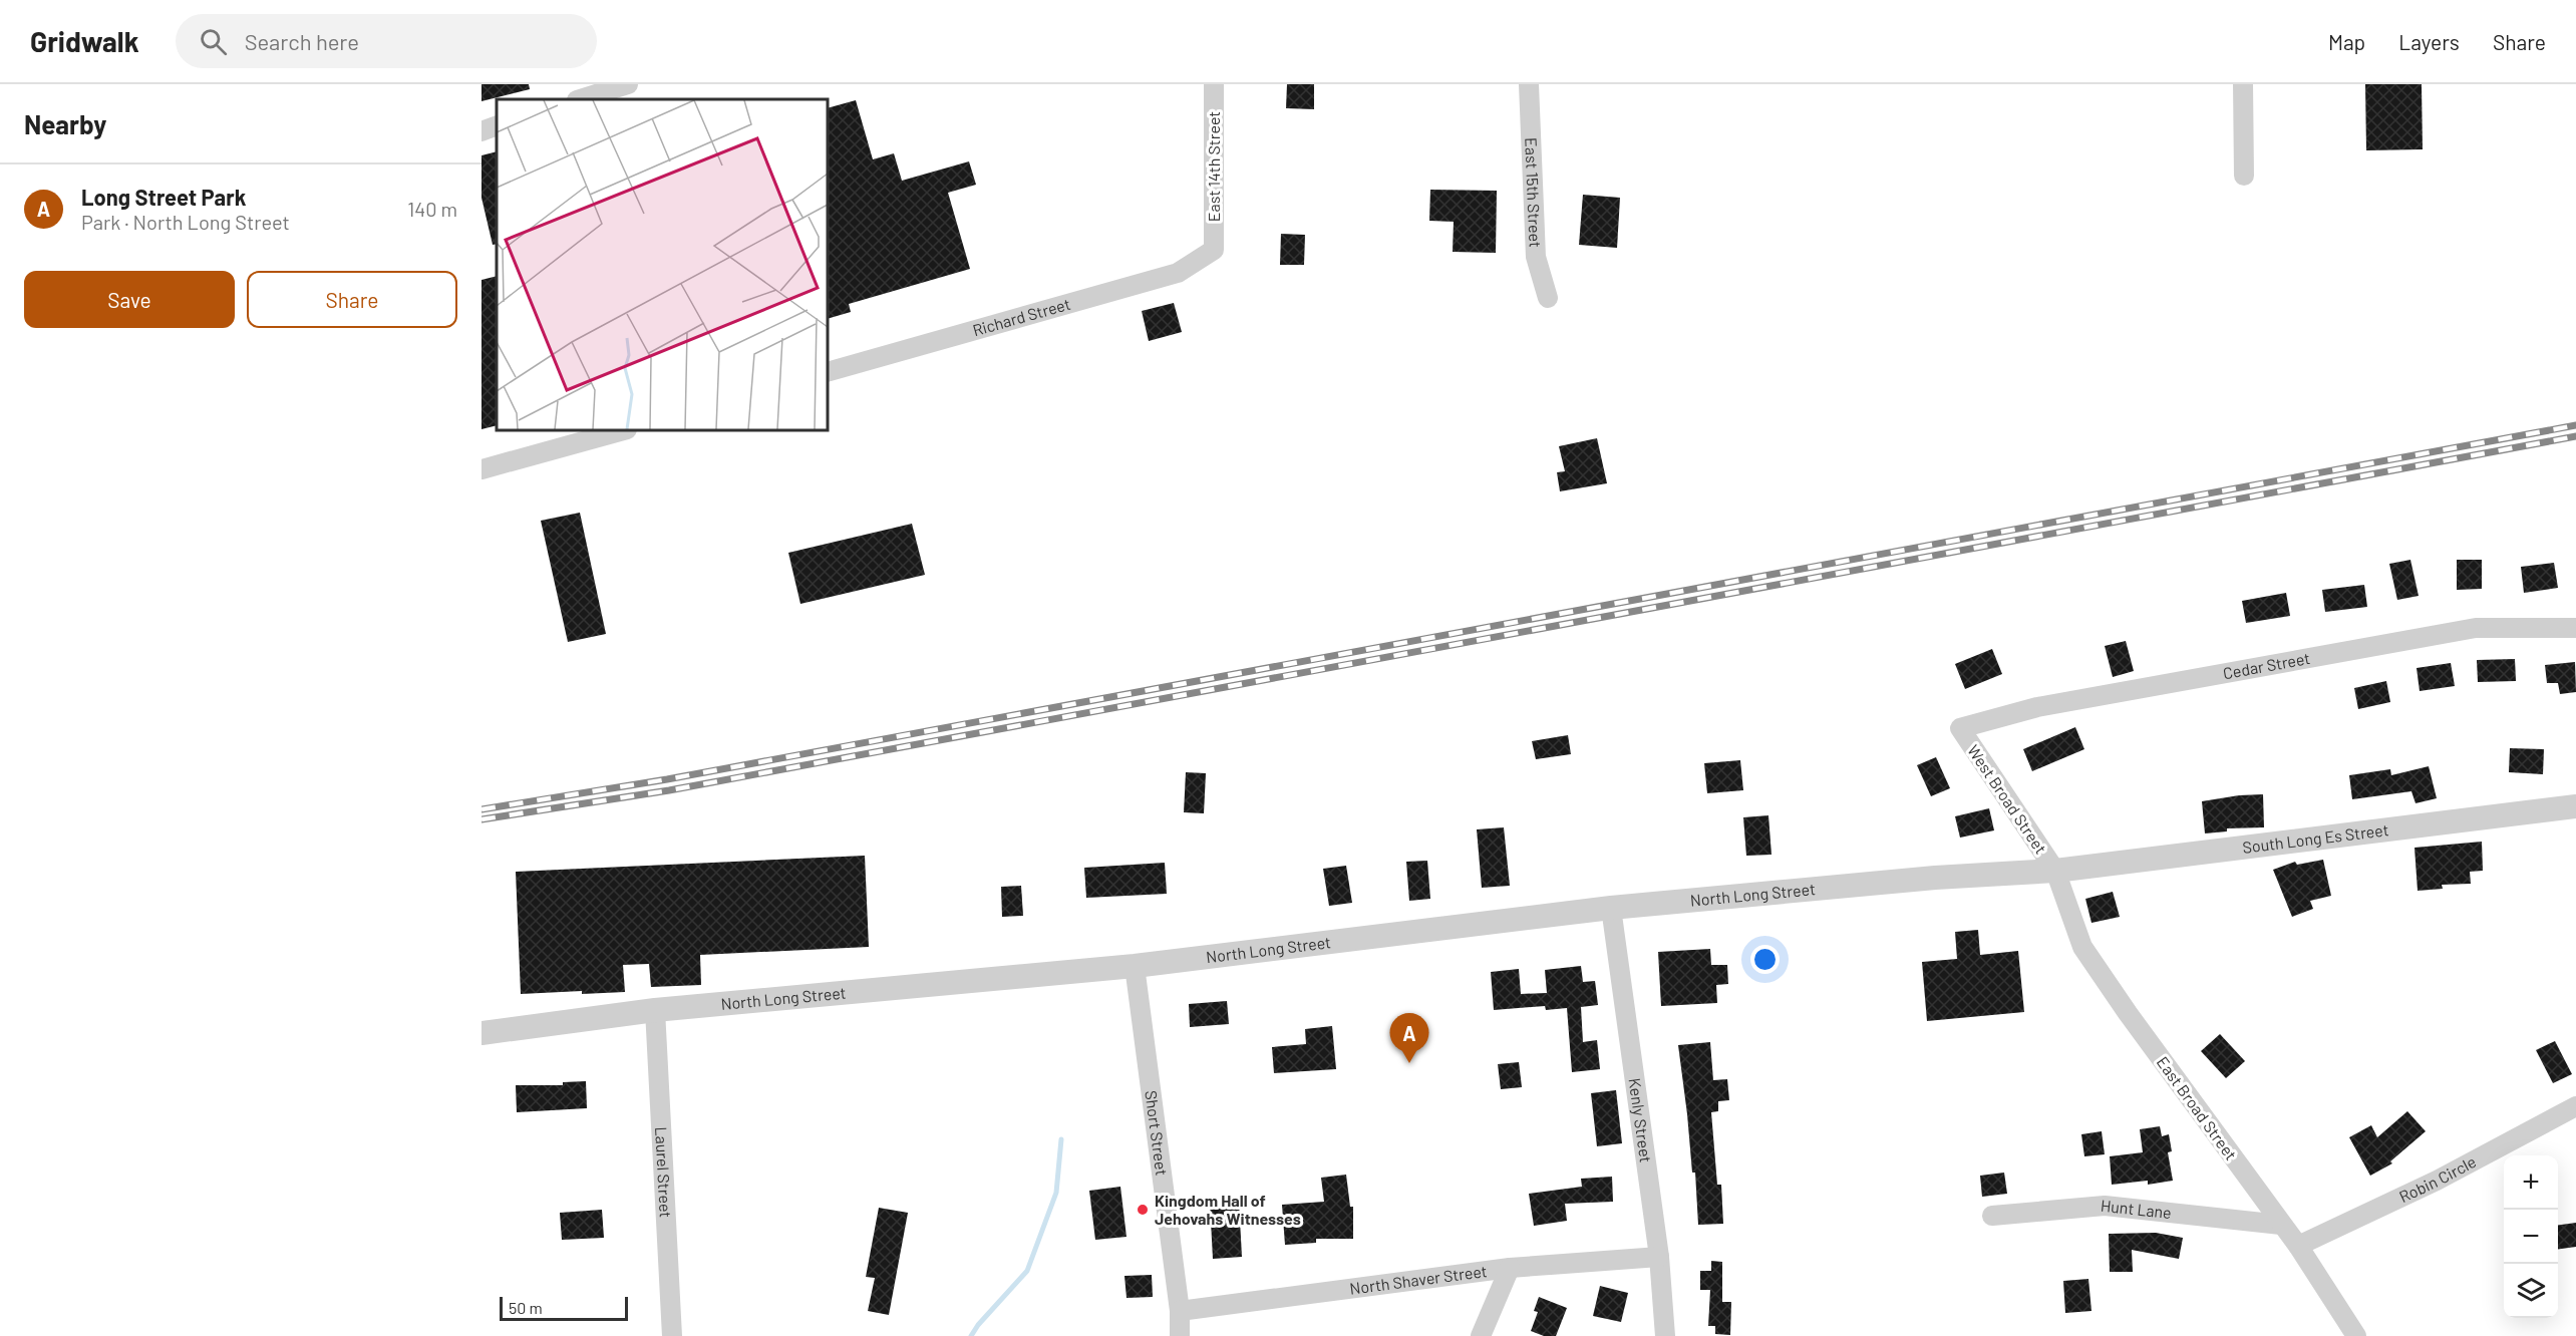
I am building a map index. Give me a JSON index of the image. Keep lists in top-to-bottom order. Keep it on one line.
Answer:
{"streets":{"street":["East 14th Street","East 15th Street","Richard Street","Cedar Street","West Broad Street","South Long Es Street","North Long Street","East Broad Street","Kenly Street","Short Street","Laurel Street","Robin Circle","Hunt Lane","North Shaver Street"]},"crossings":[["East 14th Street","Richard Street"],["Cedar Street","West Broad Street"],["West Broad Street","South Long Es Street"],["West Broad Street","North Long Street"],["West Broad Street","East Broad Street"],["South Long Es Street","North Long Street"],["South Long Es Street","East Broad Street"],["North Long Street","East Broad Street"],["North Long Street","Kenly Street"],["North Long Street","Short Street"],["North Long Street","Laurel Street"],["East Broad Street","Robin Circle"],["East Broad Street","Hunt Lane"],["Kenly Street","North Shaver Street"],["Short Street","North Shaver Street"]],"places":["Kingdom Hall of Jehovahs Witnesses"],"scale_bar":"50 m","page":{"header":"Gridwalk","search":"Search here","nav":["Map","Layers","Share"],"heading":"Nearby","list":[{"mark":"A","name":"Long Street Park","note":"Park · North Long Street","value":"140 m"}],"buttons":["Save","Share"],"pins":"A","map_buttons":["+","−"],"scale":"50 m"}}
